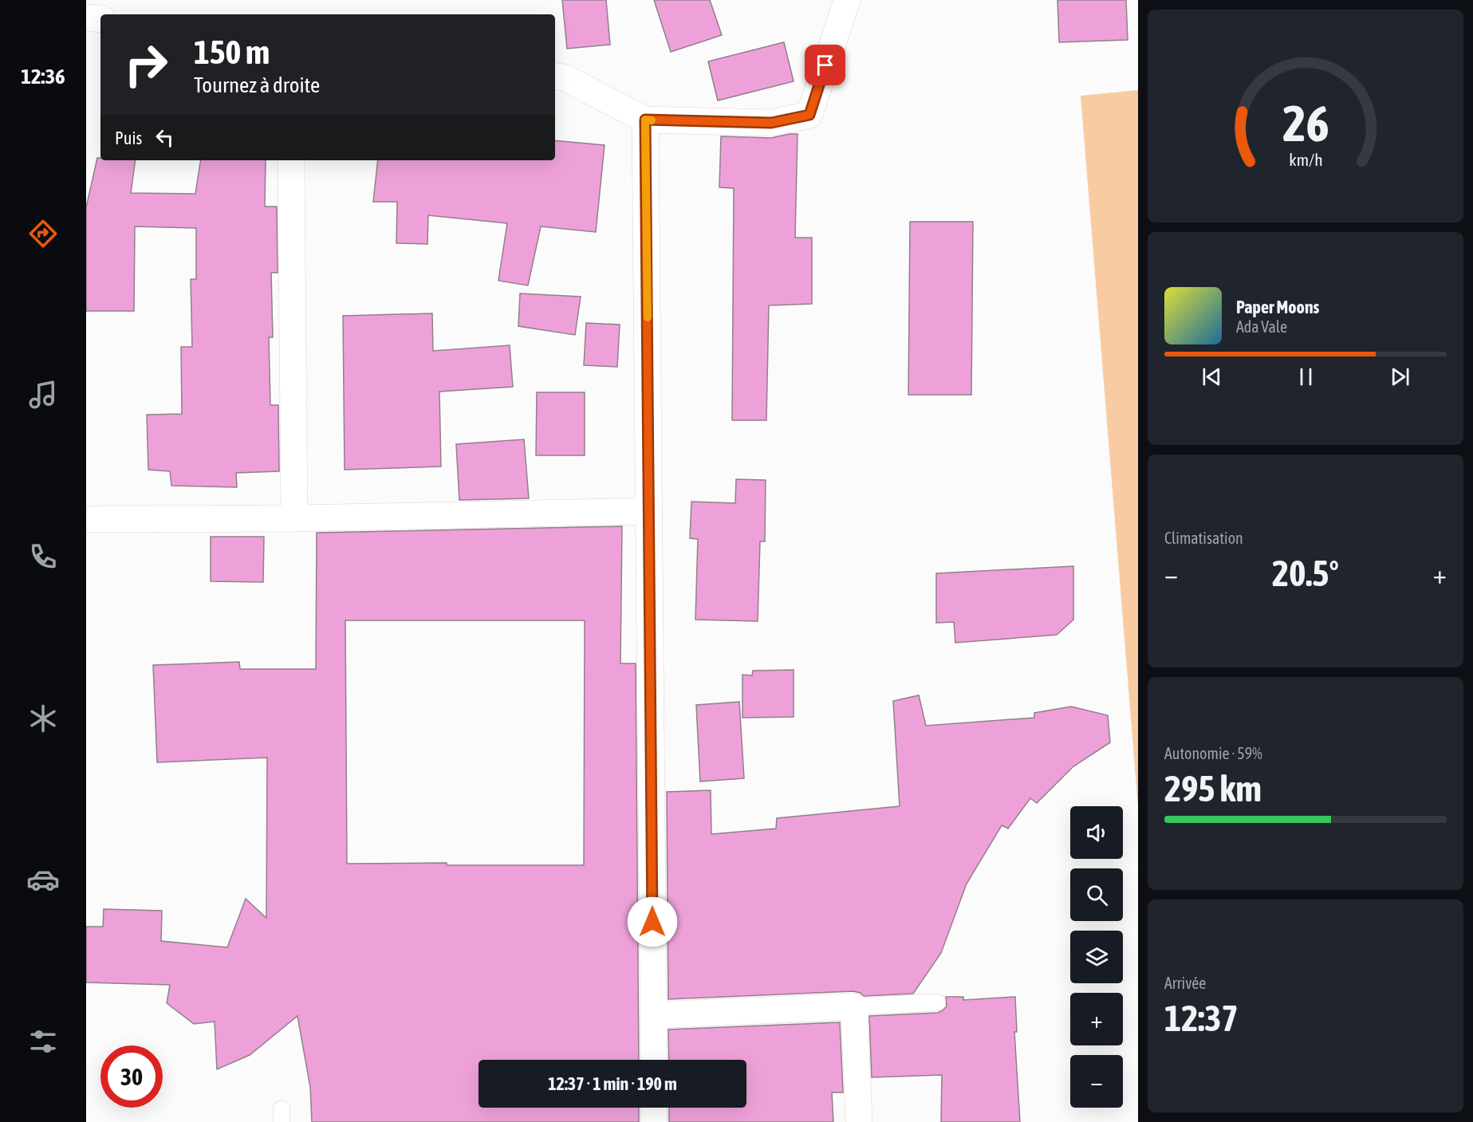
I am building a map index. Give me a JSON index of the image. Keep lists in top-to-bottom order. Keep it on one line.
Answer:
{"page":{"tabs":"12:36","turn":["150 m","Tournez à droite"],"then":"Puis","song":["Paper Moons","Ada Vale"],"tile":["Climatisation",["Autonomie · 59%","295 km"],["Arrivée","12:37"]],"heat":["−","20.5°","+"],"map_buttons":["+","−"],"limit":"30","trip":"12:37 · 1 min · 190 m","gauge":["26","km/h"]}}
